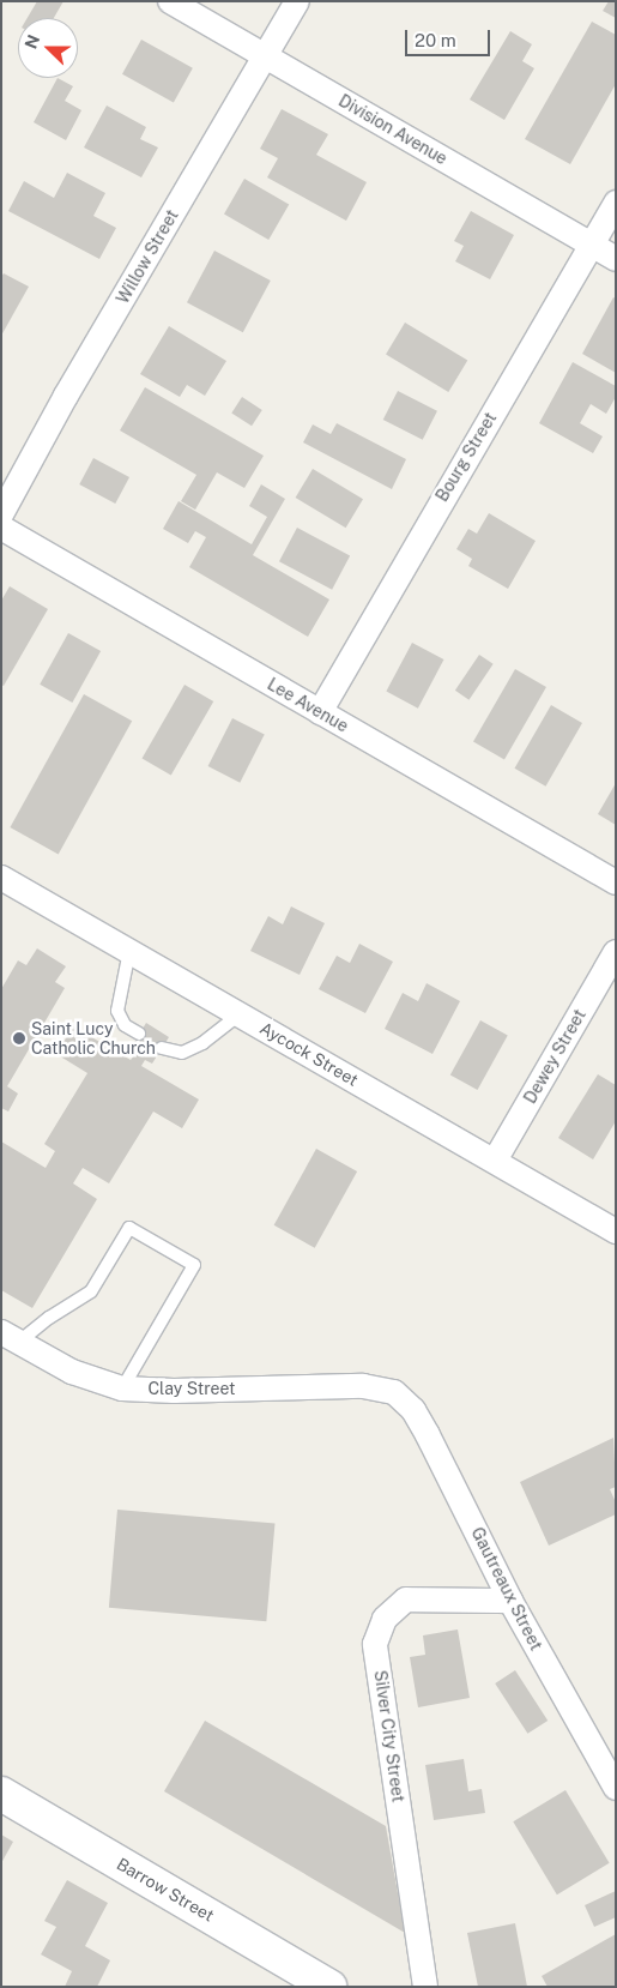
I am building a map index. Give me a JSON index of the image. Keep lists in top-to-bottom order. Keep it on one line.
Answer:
{"streets":{"main road":["Barrow Street"],"street":["Division Avenue","Willow Street","Bourg Street","Lee Avenue","Aycock Street","Dewey Street","Clay Street","Gautreaux Street","Silver City Street"]},"crossings":[["Division Avenue","Willow Street"],["Division Avenue","Bourg Street"],["Bourg Street","Lee Avenue"],["Aycock Street","Dewey Street"],["Clay Street","Gautreaux Street"],["Gautreaux Street","Silver City Street"]],"places":["Saint Lucy Catholic Church"],"scale_bar":"20 m","north":"left"}
